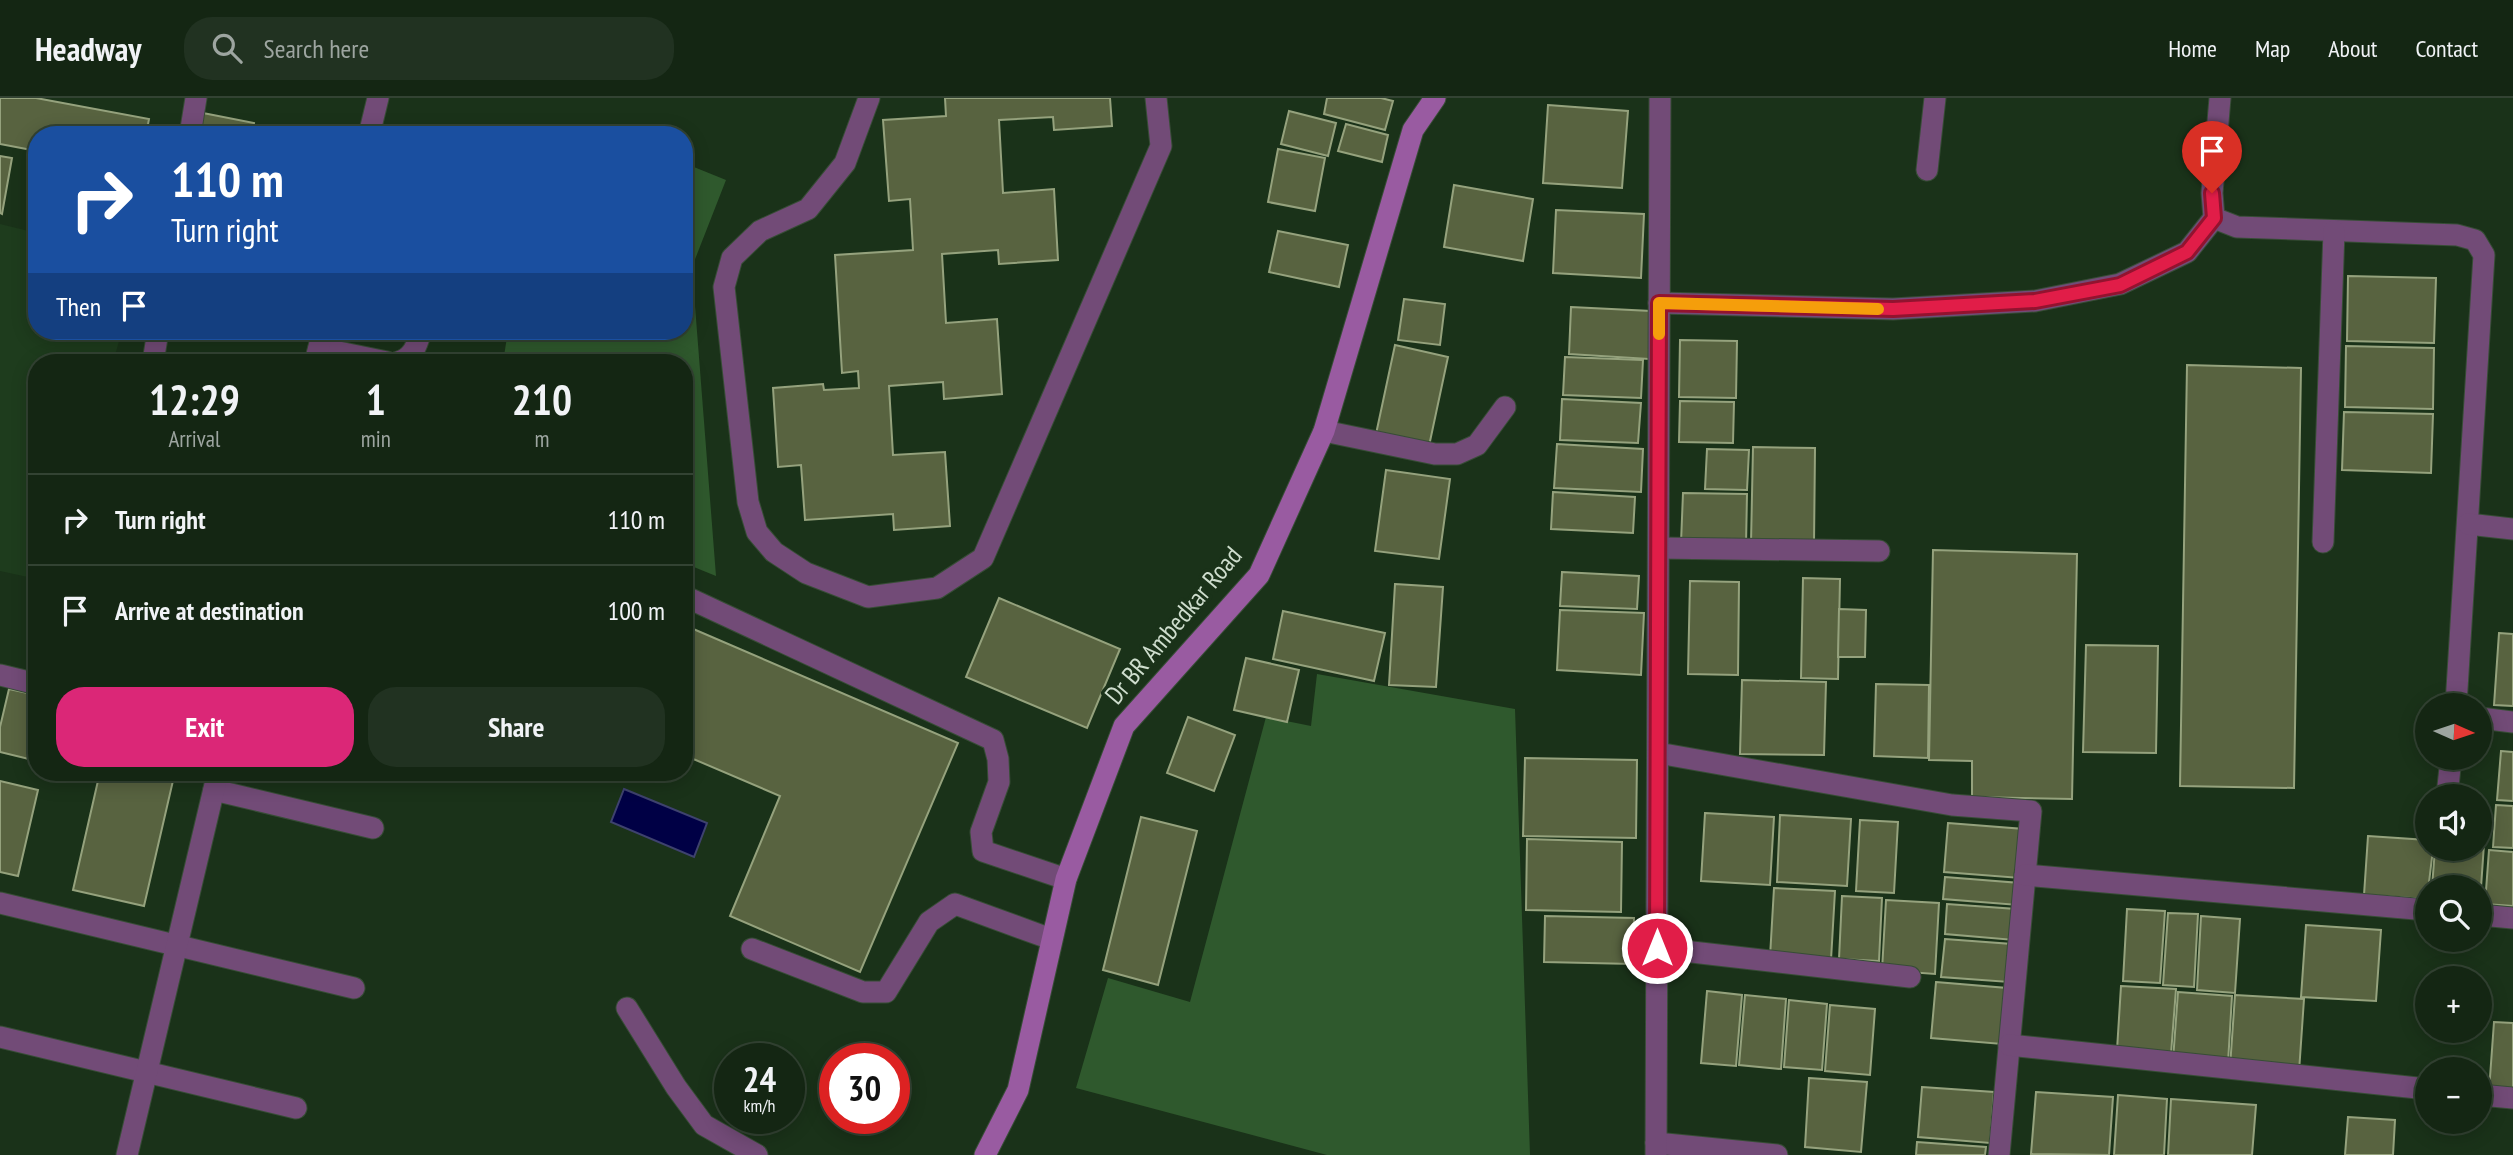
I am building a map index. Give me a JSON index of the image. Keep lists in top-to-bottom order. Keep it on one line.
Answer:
{"streets":{"main road":["Dr BR Ambedkar Road"]},"north":"right","page":{"header":"Headway","search":"Search here","nav":["Home","Map","About","Contact"],"turn":["110 m","Turn right"],"then":"Then","eta":["12:29","Arrival","1","min","210","m"],"list":[{"name":"Turn right","value":"110 m"},{"name":"Arrive at destination","value":"100 m"}],"buttons":["Exit","Share"],"map_buttons":["+","−"],"speed":"24 km/h","limit":"30"}}
